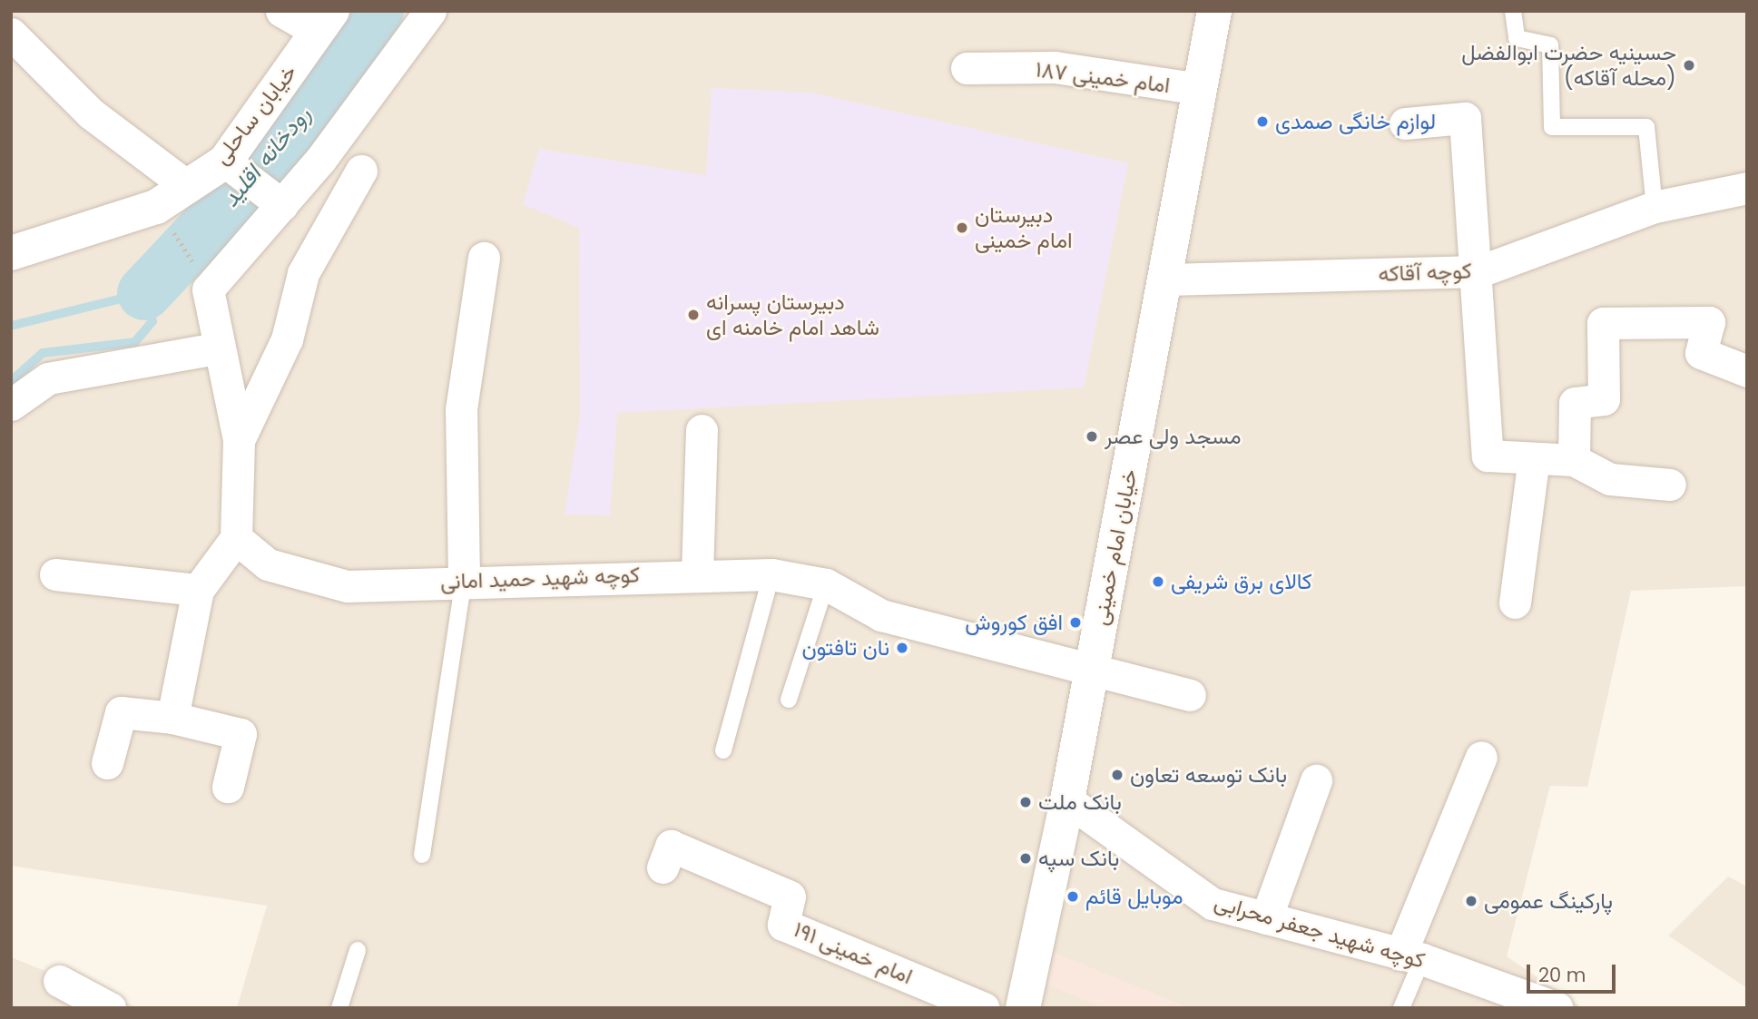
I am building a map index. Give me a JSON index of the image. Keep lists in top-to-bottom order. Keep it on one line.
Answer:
{"streets":{"main road":["خیابان ساحلی","خیابان امام خمینی"],"street":["امام خمینی ۱۸۷","کوچه آقاکه","کوچه شهید حمید امانی","کوچه شهید جعفر محرابی","امام خمینی ۱۹۱"]},"crossings":[["امام خمینی ۱۸۷","خیابان امام خمینی"],["کوچه آقاکه","خیابان امام خمینی"],["خیابان امام خمینی","کوچه شهید حمید امانی"],["خیابان امام خمینی","کوچه شهید جعفر محرابی"]],"water":["رودخانه اقلید"],"places":["حسینیه حضرت ابوالفضل (محله آقاکه)","لوازم خانگی صمدی","دبیرستان امام خمینی","دبیرستان پسرانه شاهد امام خامنه ای","مسجد ولی عصر","کالای برق شریفی","افق کوروش","نان تافتون","بانک توسعه تعاون","بانک ملت","بانک سپه","موبایل قائم","پارکینگ عمومی"],"scale_bar":"20 m"}
